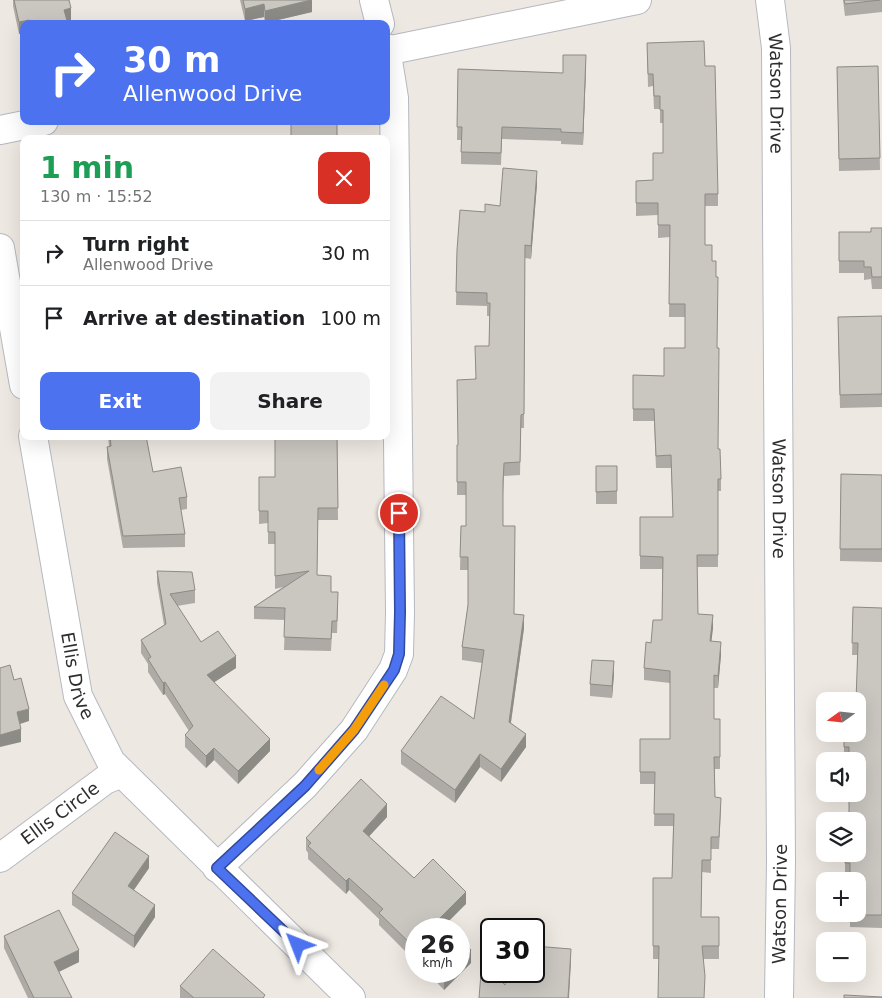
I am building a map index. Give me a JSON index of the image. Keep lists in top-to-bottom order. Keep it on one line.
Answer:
{"streets":{"street":["Watson Drive","Ellis Drive","Ellis Circle"]},"crossings":[["Ellis Drive","Ellis Circle"]],"north":"left","page":{"turn":["30 m","Allenwood Drive"],"heading":["1 min","130 m · 15:52"],"list":[{"name":"Turn right","note":"Allenwood Drive","value":"30 m"},{"name":"Arrive at destination","value":"100 m"}],"buttons":["Exit","Share"],"map_buttons":["+","−"],"speed":"26 km/h","limit":"30"}}
